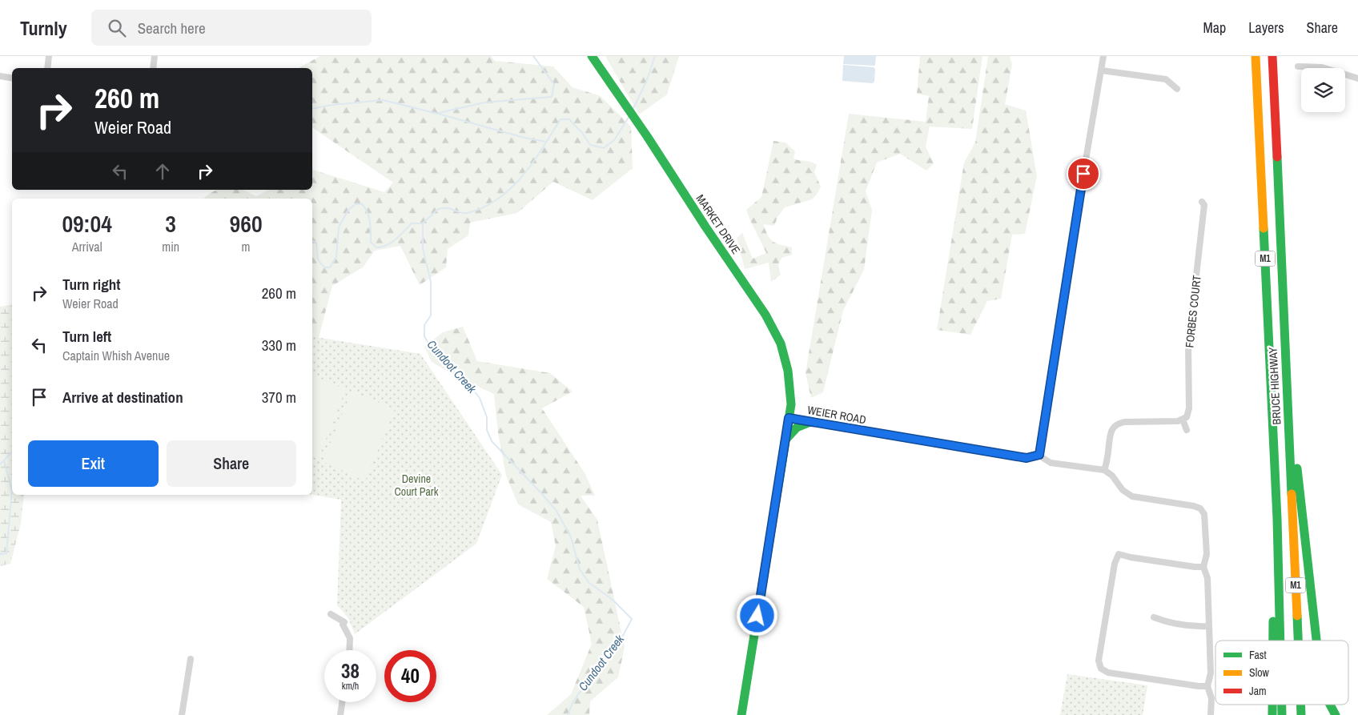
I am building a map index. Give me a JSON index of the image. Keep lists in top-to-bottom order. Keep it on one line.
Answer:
{"streets":{"main road":["MARKET DRIVE","M1","BRUCE HIGHWAY"],"street":["FORBES COURT","WEIER ROAD"]},"crossings":[["MARKET DRIVE","WEIER ROAD"]],"water":["Cundoot Creek"],"parks":["Devine Court Park"],"legend":["Fast","Slow","Jam"],"page":{"header":"Turnly","search":"Search here","nav":["Map","Layers","Share"],"turn":["260 m","Weier Road"],"eta":["09:04","Arrival","3","min","960","m"],"list":[{"name":"Turn right","note":"Weier Road","value":"260 m"},{"name":"Turn left","note":"Captain Whish Avenue","value":"330 m"},{"name":"Arrive at destination","value":"370 m"}],"buttons":["Exit","Share"],"speed":"38 km/h","limit":"40"}}
